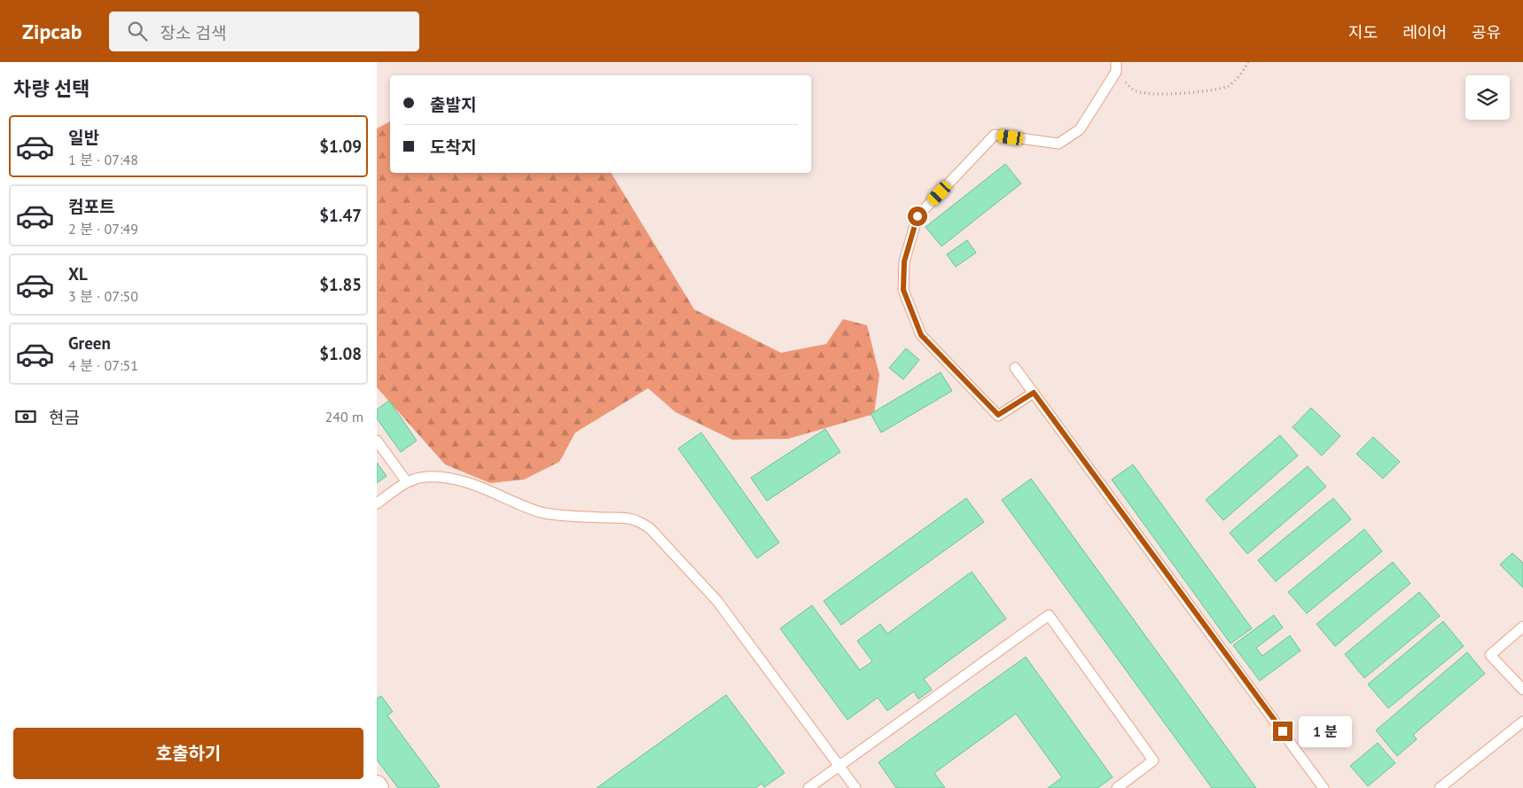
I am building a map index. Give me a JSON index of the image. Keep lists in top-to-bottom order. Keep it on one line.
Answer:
{"page":{"header":"Zipcab","search":"장소 검색","nav":["지도","레이어","공유"],"heading":"차량 선택","banner":["출발지","도착지"],"list":[{"name":"일반","note":"1 분 · 07:48","value":"$1.09"},{"name":"컴포트","note":"2 분 · 07:49","value":"$1.47"},{"name":"XL","note":"3 분 · 07:50","value":"$1.85"},{"name":"Green","note":"4 분 · 07:51","value":"$1.08"}],"pay":["현금","240 m"],"bubble":"1 분","buttons":"호출하기"}}
